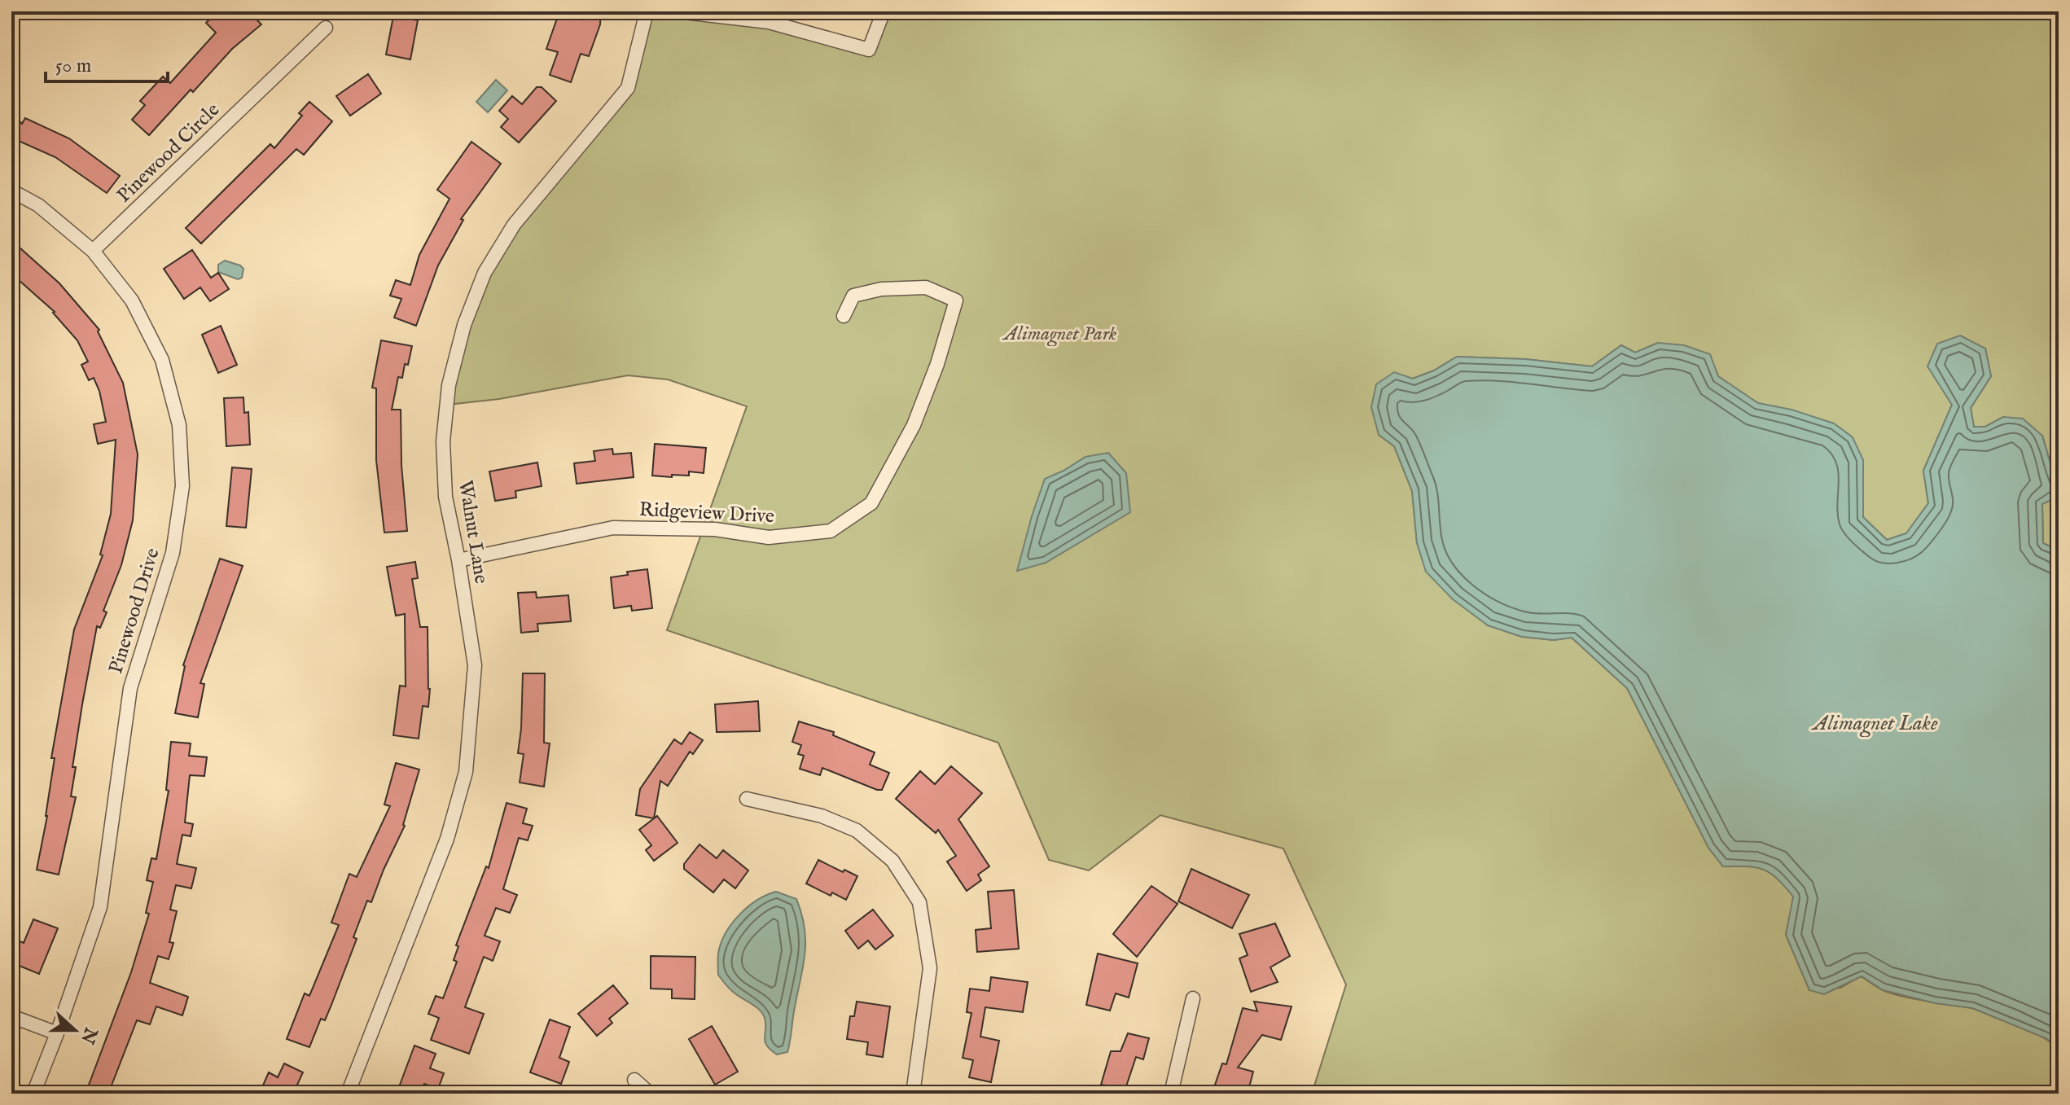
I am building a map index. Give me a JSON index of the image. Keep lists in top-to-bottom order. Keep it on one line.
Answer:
{"streets":{"street":["Pinewood Circle","Ridgeview Drive","Walnut Lane","Pinewood Drive"]},"crossings":[["Pinewood Circle","Pinewood Drive"],["Ridgeview Drive","Walnut Lane"]],"water":["Alimagnet Lake"],"parks":["Alimagnet Park"],"scale_bar":"50 m","north":"right"}
